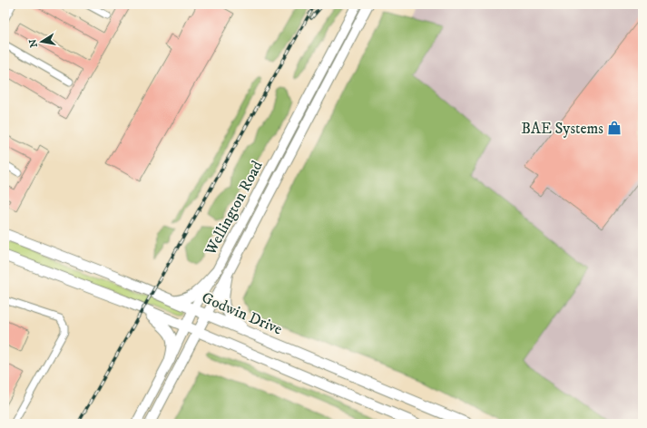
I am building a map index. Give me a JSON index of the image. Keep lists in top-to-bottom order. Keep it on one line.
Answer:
{"streets":{"main road":["Wellington Road","Godwin Drive"]},"crossings":[["Wellington Road","Godwin Drive"]],"places":{"shop":["BAE Systems"]},"north":"left"}
